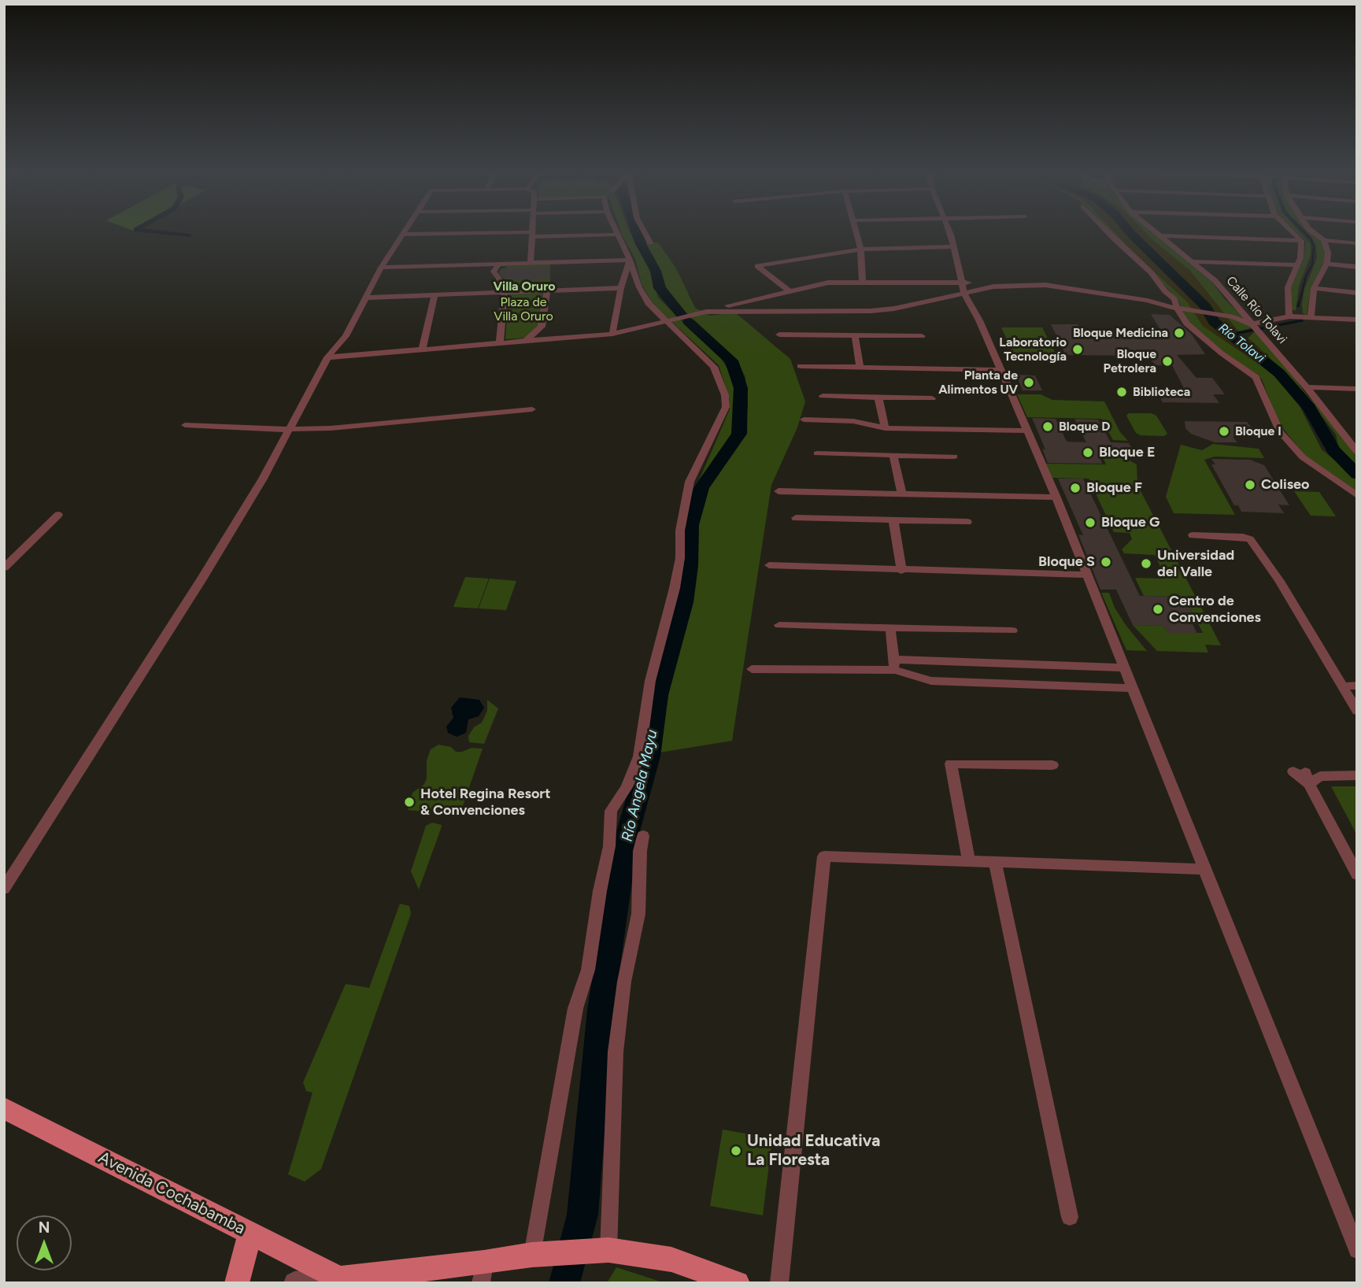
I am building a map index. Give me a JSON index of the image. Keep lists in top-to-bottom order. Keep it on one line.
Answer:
{"streets":{"main road":["Avenida Cochabamba"],"street":["Calle Río Tolavi"]},"districts":["Villa Oruro"],"water":["Río Tolavi","Río Angela Mayu"],"parks":["Plaza de Villa Oruro"],"places":["Bloque Medicina","Laboratorio Tecnología","Bloque Petrolera","Planta de Alimentos UV","Biblioteca","Bloque D","Bloque I","Bloque E","Coliseo","Bloque F","Bloque G","Bloque S","Universidad del Valle","Centro de Convenciones","Hotel Regina Resort & Convenciones","Unidad Educativa La Floresta"],"north":"top"}
